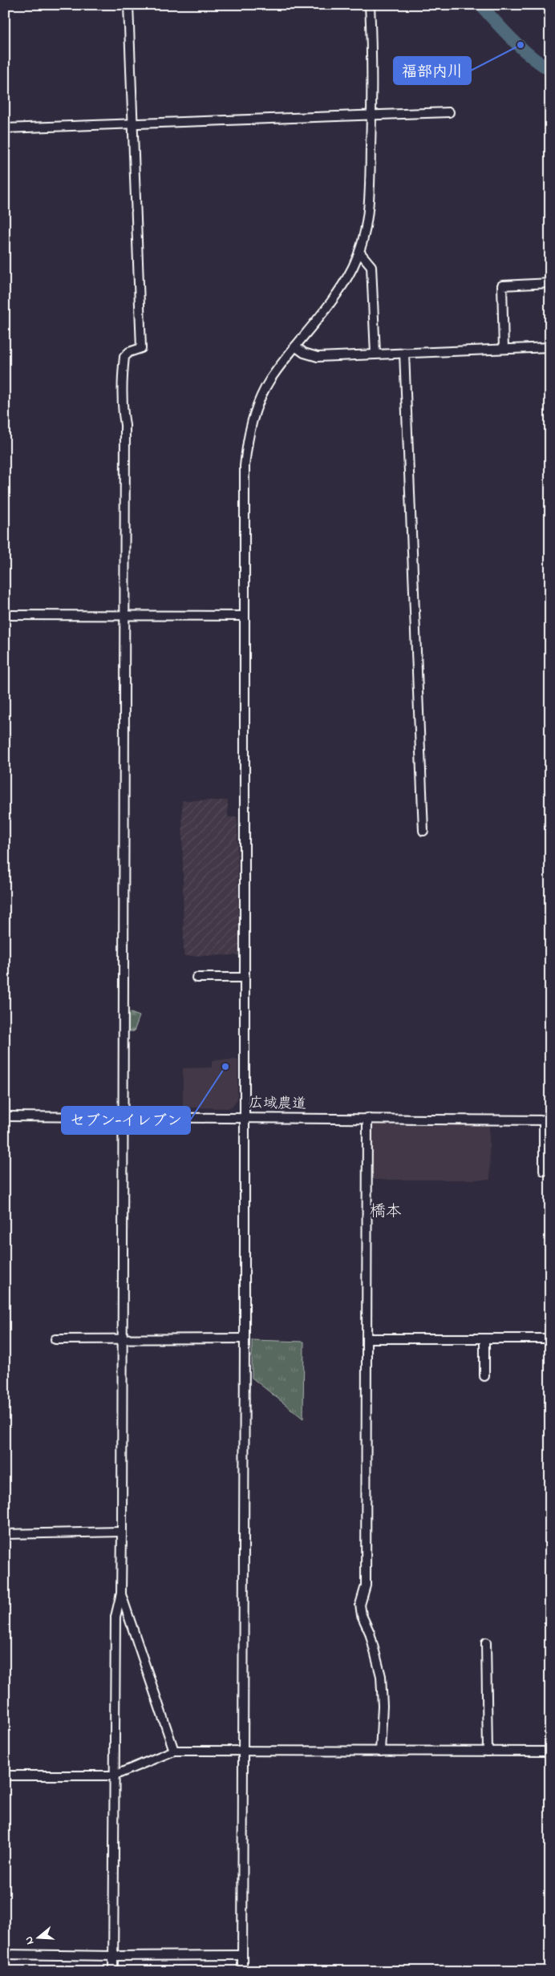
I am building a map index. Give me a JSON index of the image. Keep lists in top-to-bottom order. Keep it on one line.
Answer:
{"streets":{"street":["広域農道"]},"districts":["橋本"],"places":["福部内川","セブン-イレブン"],"north":"left"}
